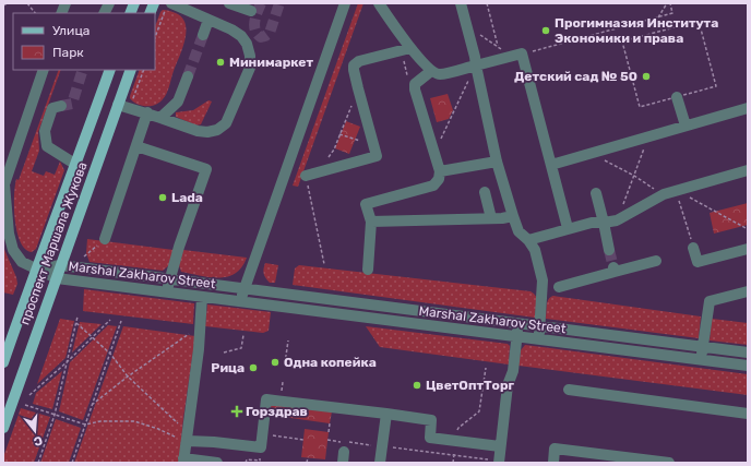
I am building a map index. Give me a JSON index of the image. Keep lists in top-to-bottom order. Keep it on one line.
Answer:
{"streets":{"main road":["проспект Маршала Жукова"],"street":["Marshal Zakharov Street"]},"crossings":[["проспект Маршала Жукова","Marshal Zakharov Street"]],"places":{"other":["Прогимназия Института Экономики и права","Минимаркет","Детский сад № 50","Lada","Одна копейка","Рица","ЦветОптТорг"],"health":["Горздрав"]},"legend":["Улица","Парк"],"north":"bottom"}
